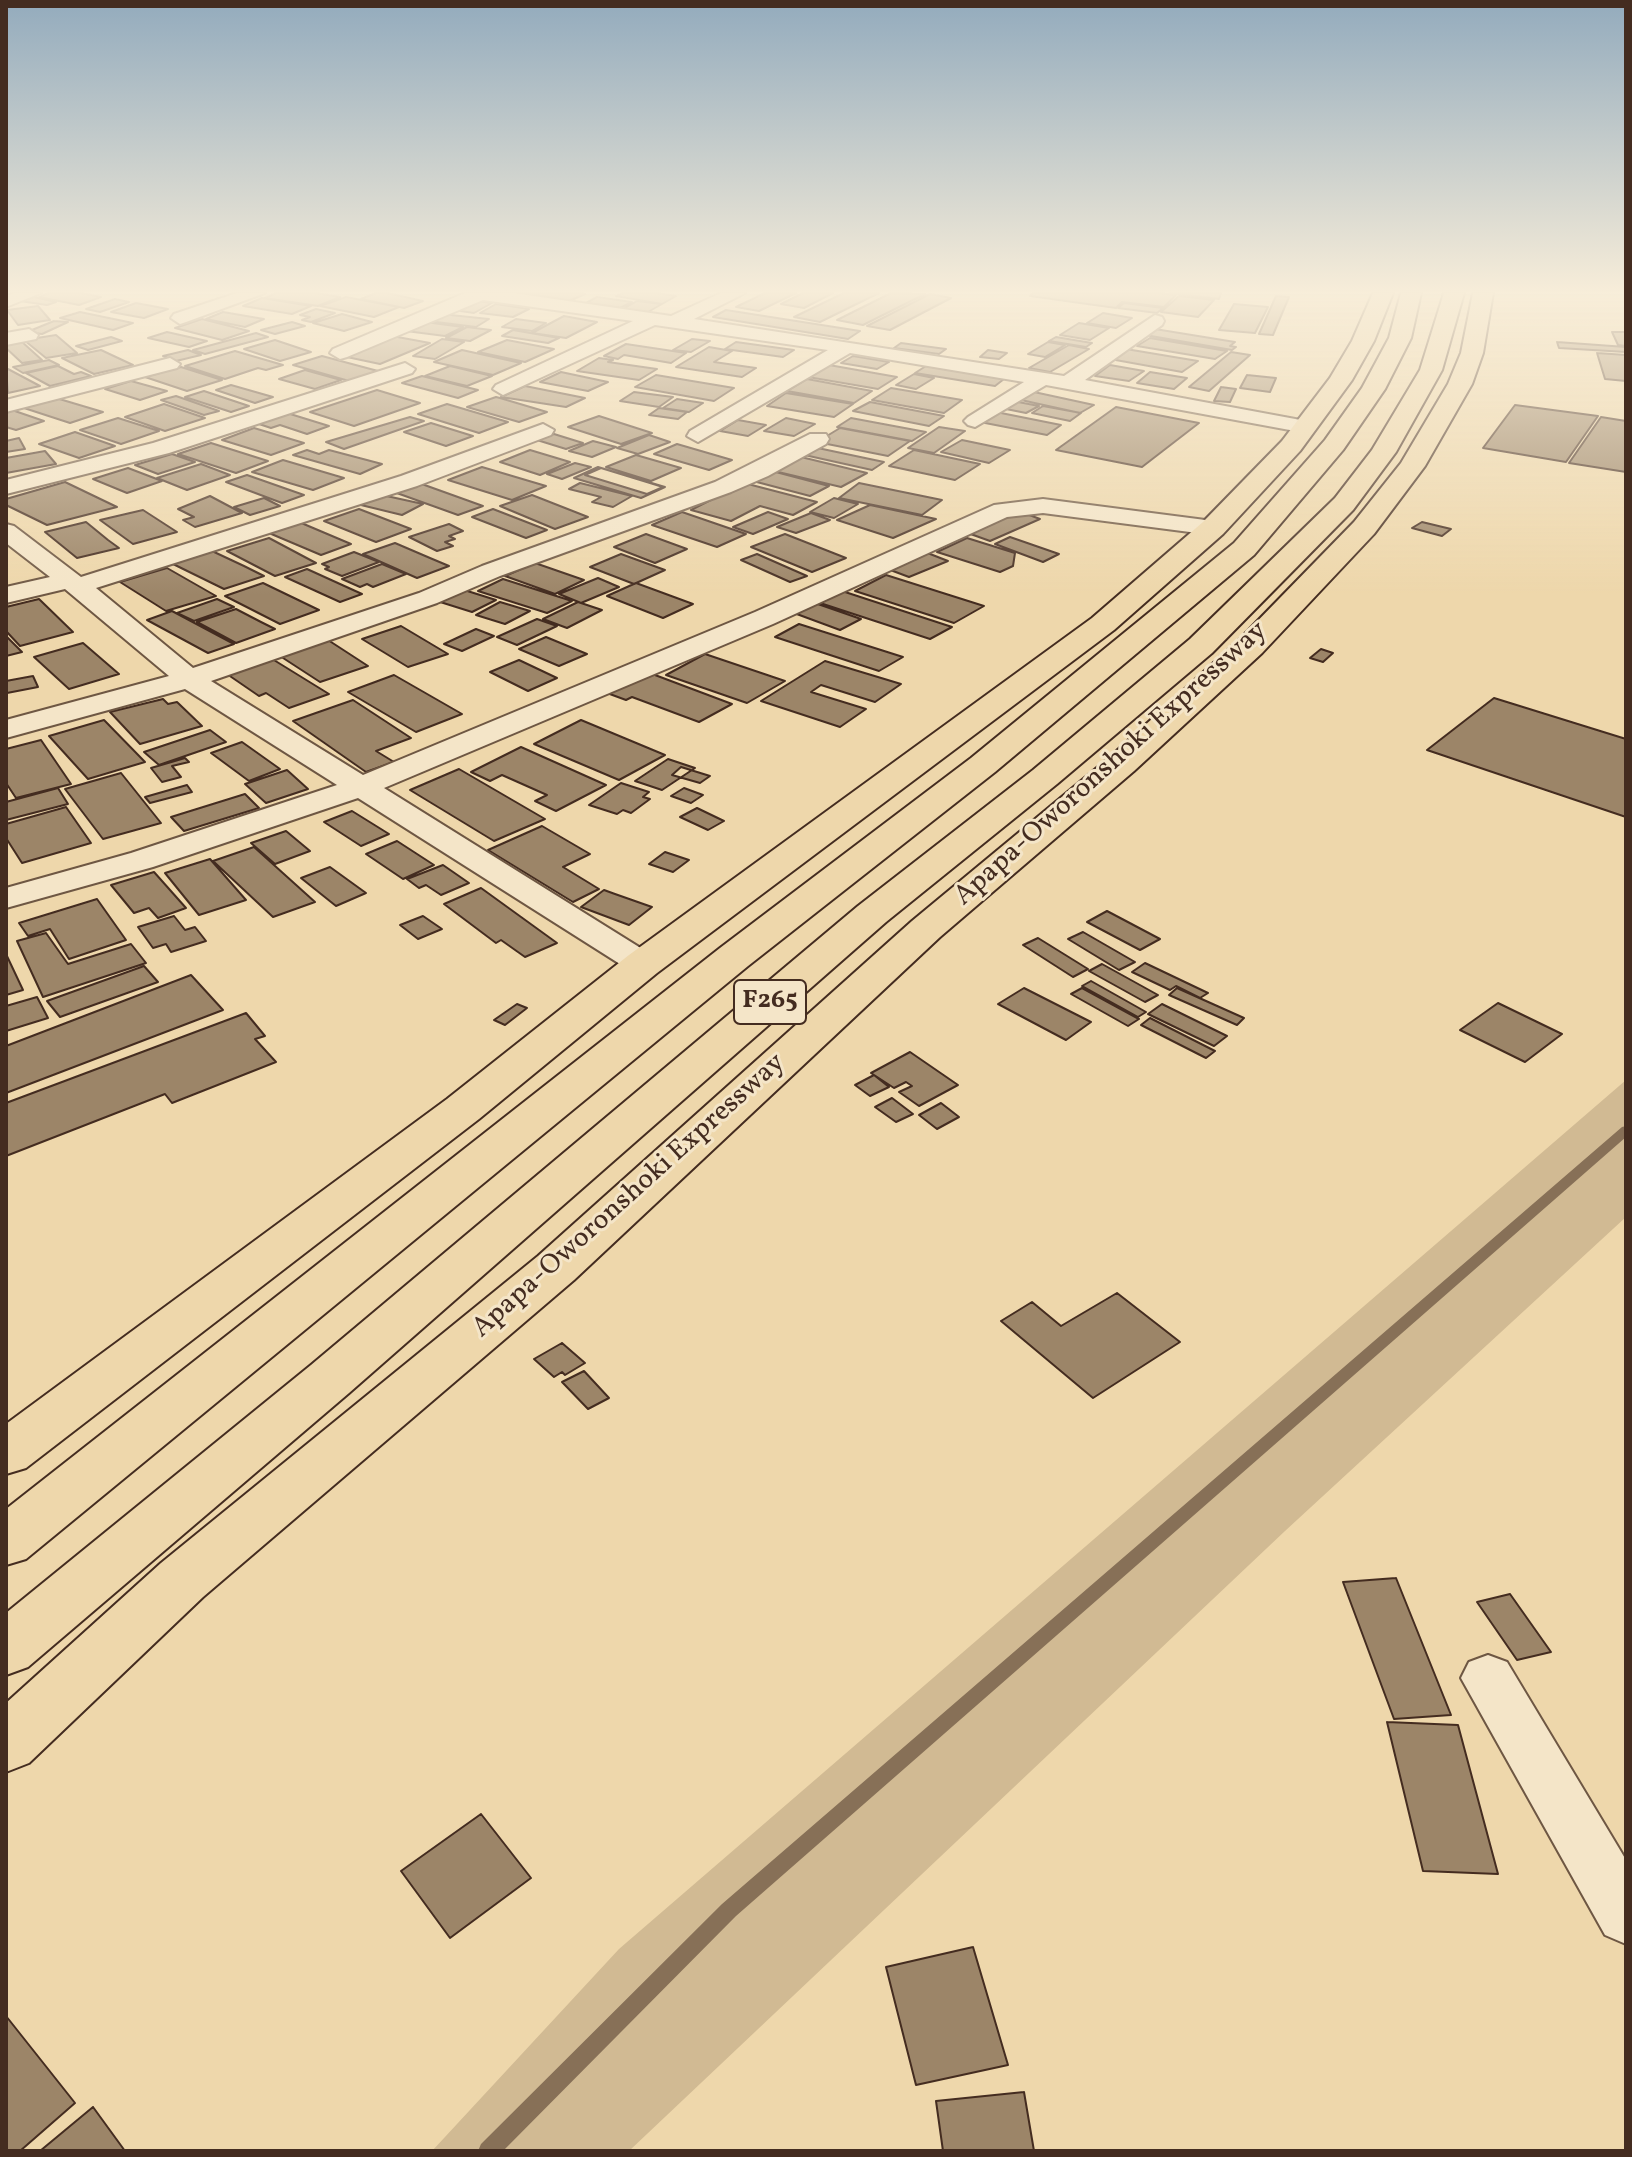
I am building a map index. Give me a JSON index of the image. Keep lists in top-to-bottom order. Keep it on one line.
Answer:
{"streets":{"main road":["Apapa-Oworonshoki Expressway","F265"]}}
